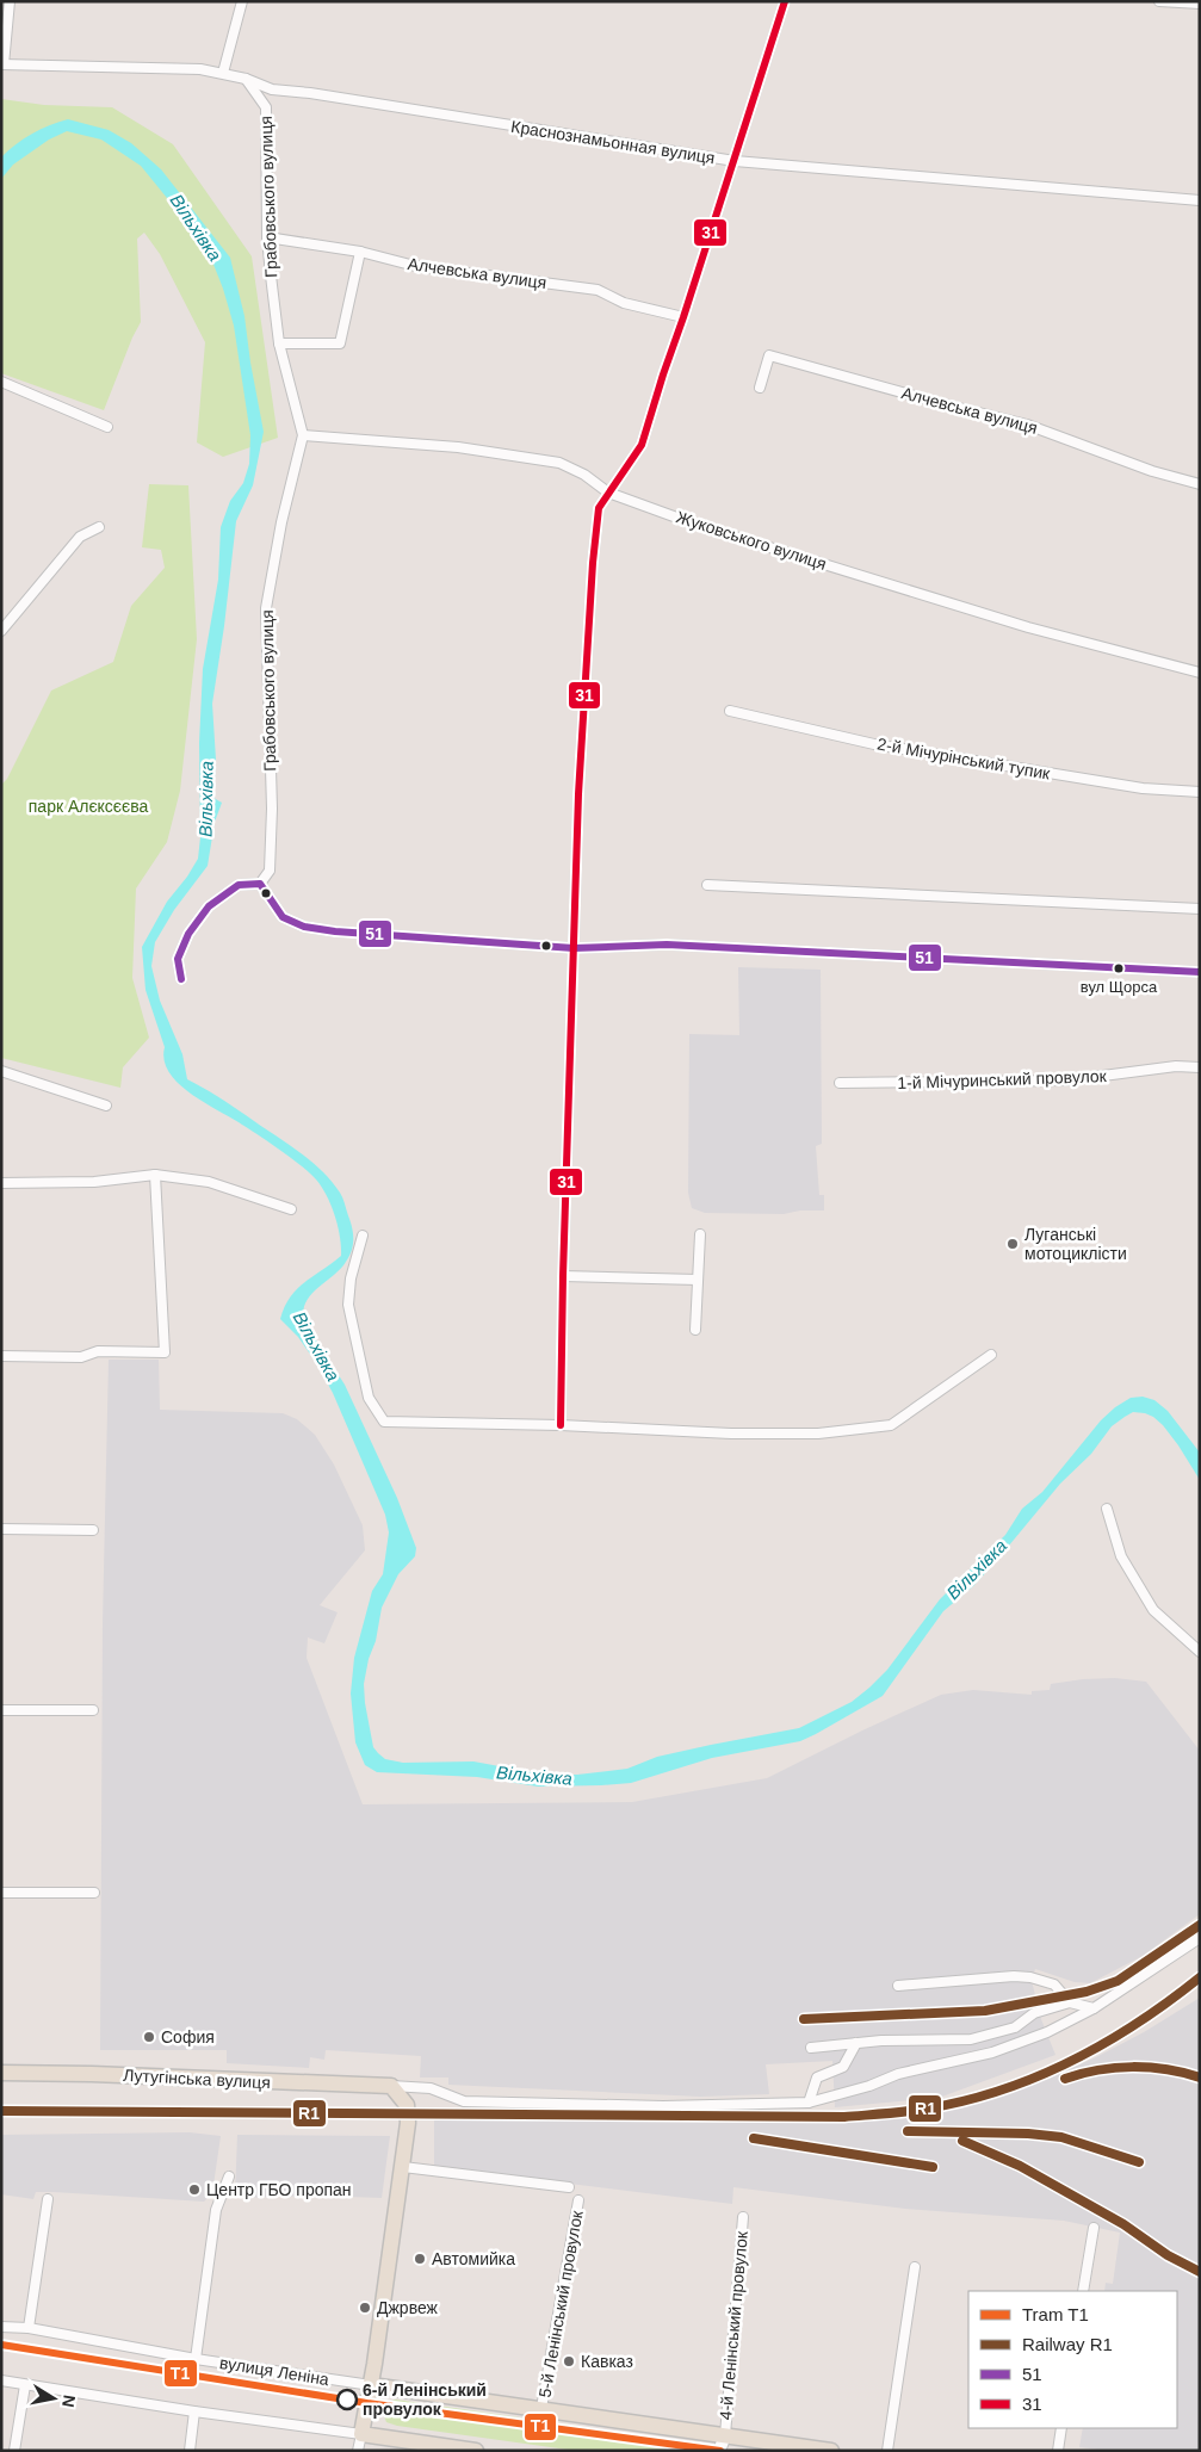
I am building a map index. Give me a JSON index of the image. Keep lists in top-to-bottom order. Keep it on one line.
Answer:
{"streets":{"main road":["Лутугінська вулиця","вулиця Леніна"],"street":["Краснознамьонная вулиця","Грабовського вулиця","Алчевська вулиця","Жуковського вулиця","2-й Мічурінський тупик","1-й Мічуринський провулок","5-й Ленінський провулок","4-й Ленінський провулок"]},"crossings":[["Краснознамьонная вулиця","Грабовського вулиця"],["Грабовського вулиця","Алчевська вулиця"],["Грабовського вулиця","Жуковського вулиця"],["5-й Ленінський провулок","вулиця Леніна"],["4-й Ленінський провулок","вулиця Леніна"]],"water":["Вільхівка"],"parks":["парк Алєксєєва"],"places":["вул Щорса","Луганські мотоциклісти","София","Центр ГБО пропан","Автомийка","Джрвеж","Кавказ","6-й Ленінський провулок"],"lines":["transit line 31","transit line 51","rail line R1","tram line T1"],"legend":["Tram T1","Railway R1","51","31"],"north":"right"}
